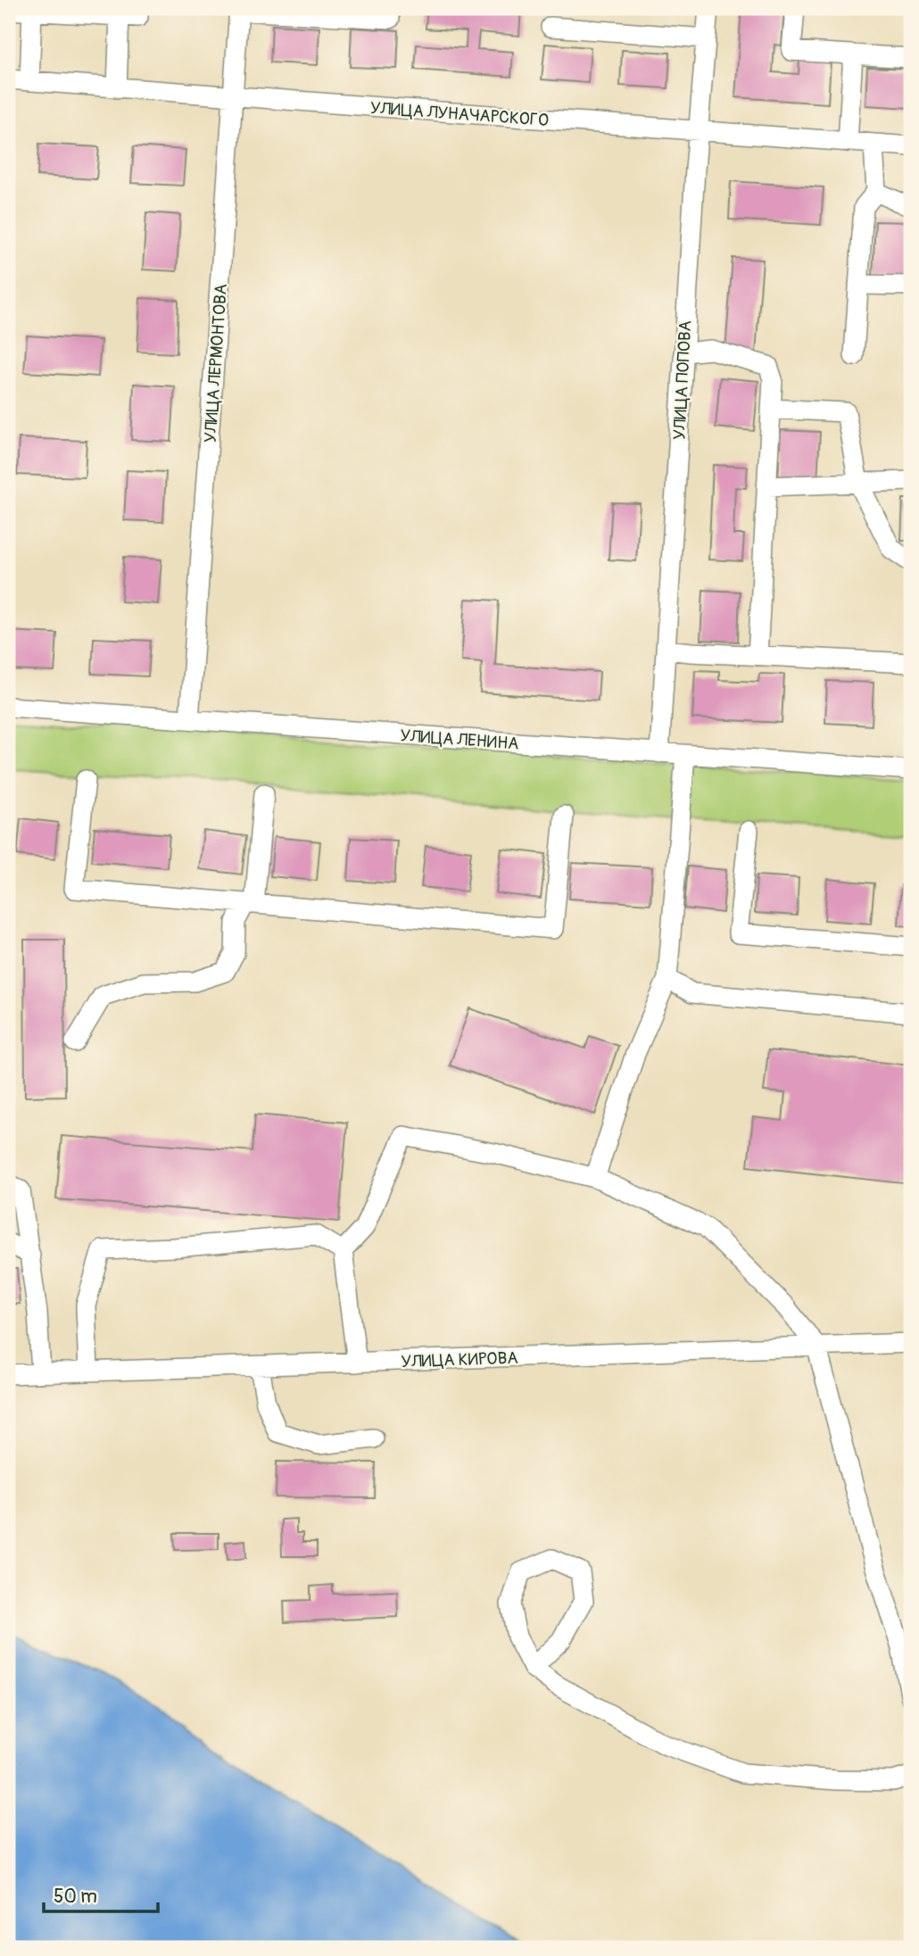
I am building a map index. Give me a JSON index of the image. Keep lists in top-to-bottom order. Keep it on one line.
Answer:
{"streets":{"street":["УЛИЦА ЛУНАЧАРСКОГО","УЛИЦА ЛЕРМОНТОВА","УЛИЦА ПОПОВА","УЛИЦА ЛЕНИНА","УЛИЦА КИРОВА"]},"crossings":[["УЛИЦА ЛУНАЧАРСКОГО","УЛИЦА ЛЕРМОНТОВА"],["УЛИЦА ЛУНАЧАРСКОГО","УЛИЦА ПОПОВА"],["УЛИЦА ЛЕРМОНТОВА","УЛИЦА ЛЕНИНА"],["УЛИЦА ПОПОВА","УЛИЦА ЛЕНИНА"]],"scale_bar":"50 m"}
